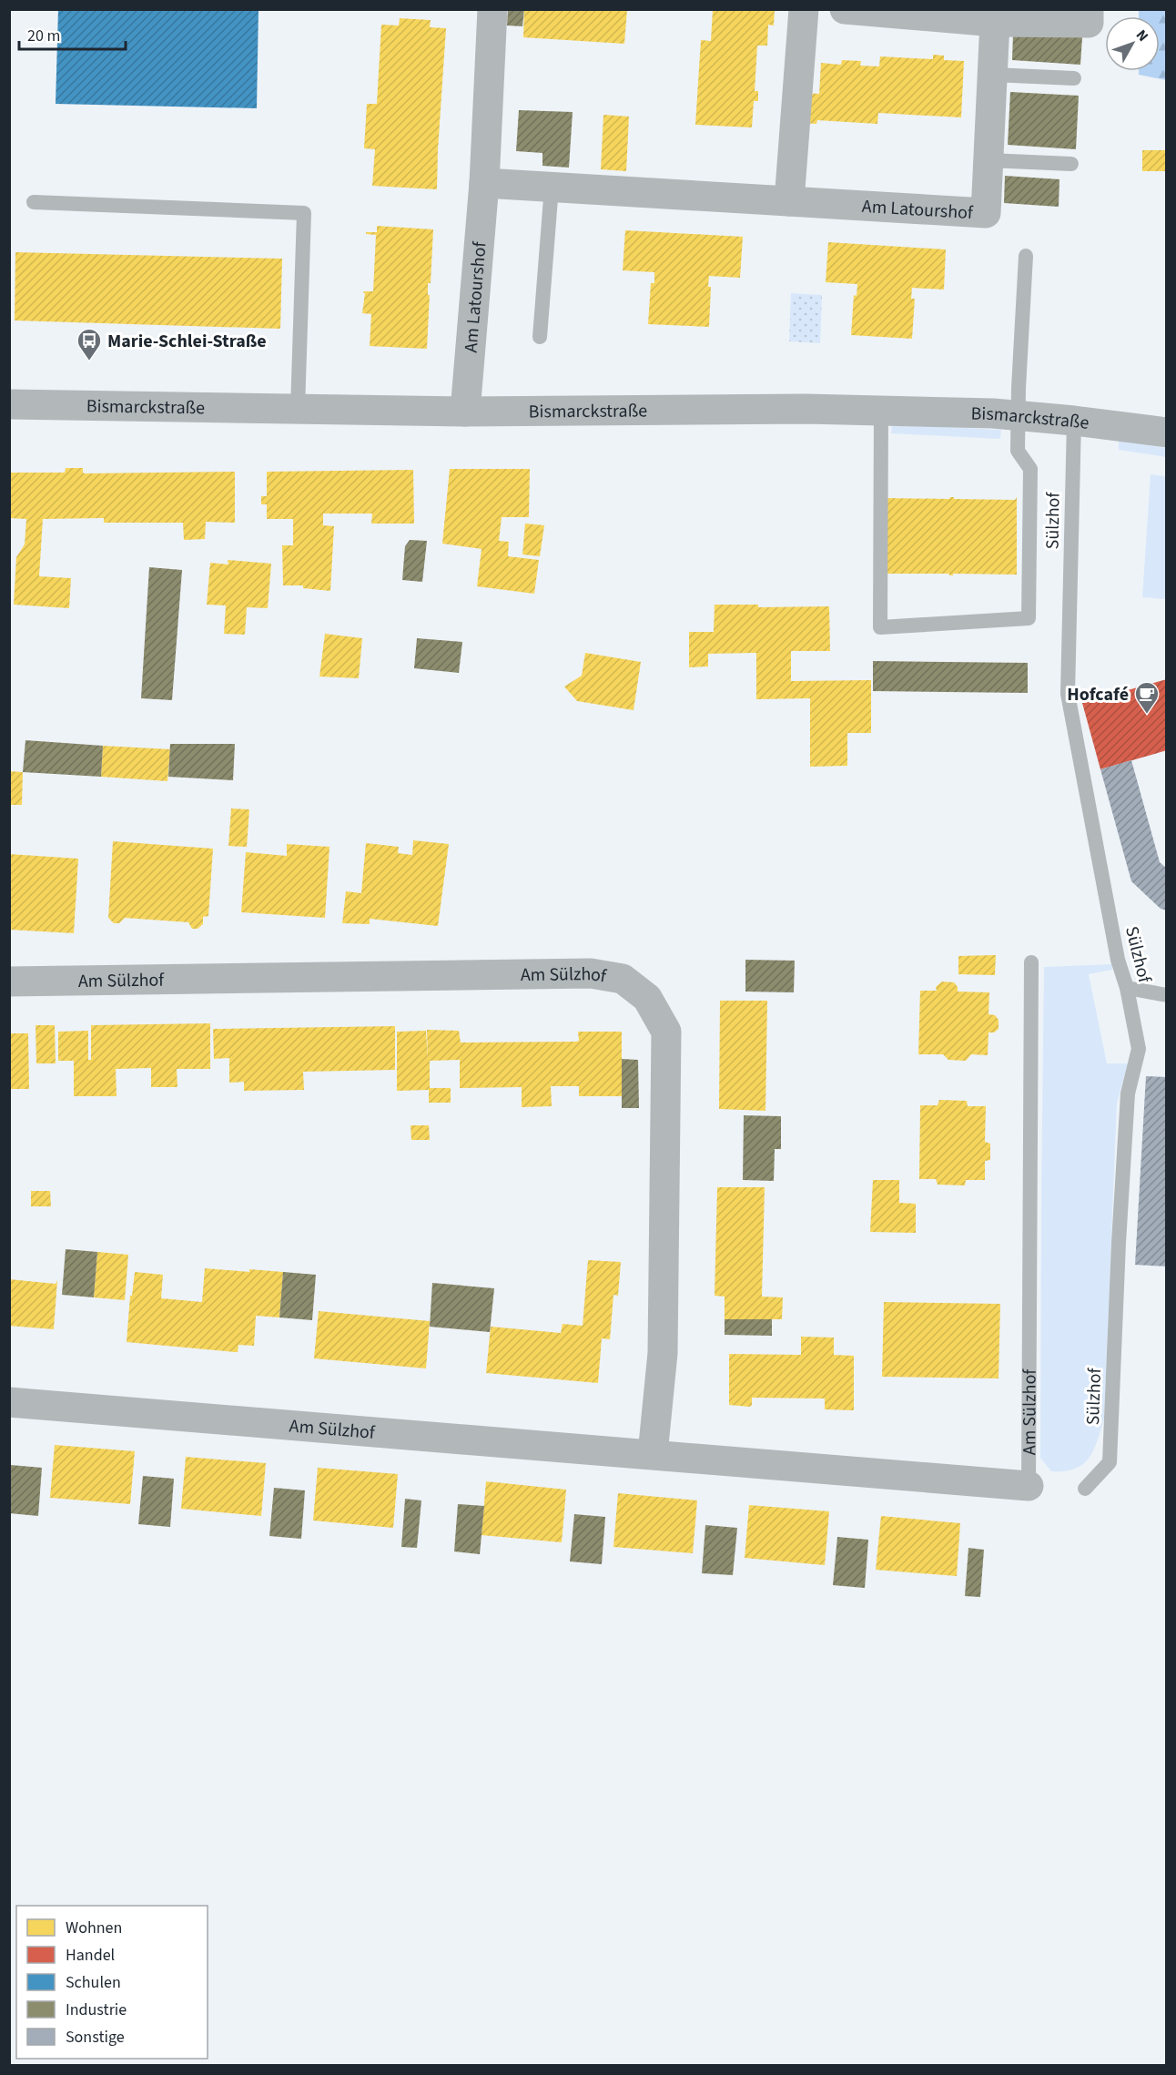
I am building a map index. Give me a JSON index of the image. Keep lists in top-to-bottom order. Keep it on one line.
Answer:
{"streets":{"street":["Am Latourshof","Bismarckstraße","Am Sülzhof"],"lane":["Sülzhof"]},"crossings":[["Am Latourshof","Bismarckstraße"],["Bismarckstraße","Sülzhof"]],"places":{"bus stop":["Marie-Schlei-Straße"],"cafe":["Hofcafé"]},"legend":["Wohnen","Handel","Schulen","Industrie","Sonstige"],"scale_bar":"20 m","north":"top right"}
